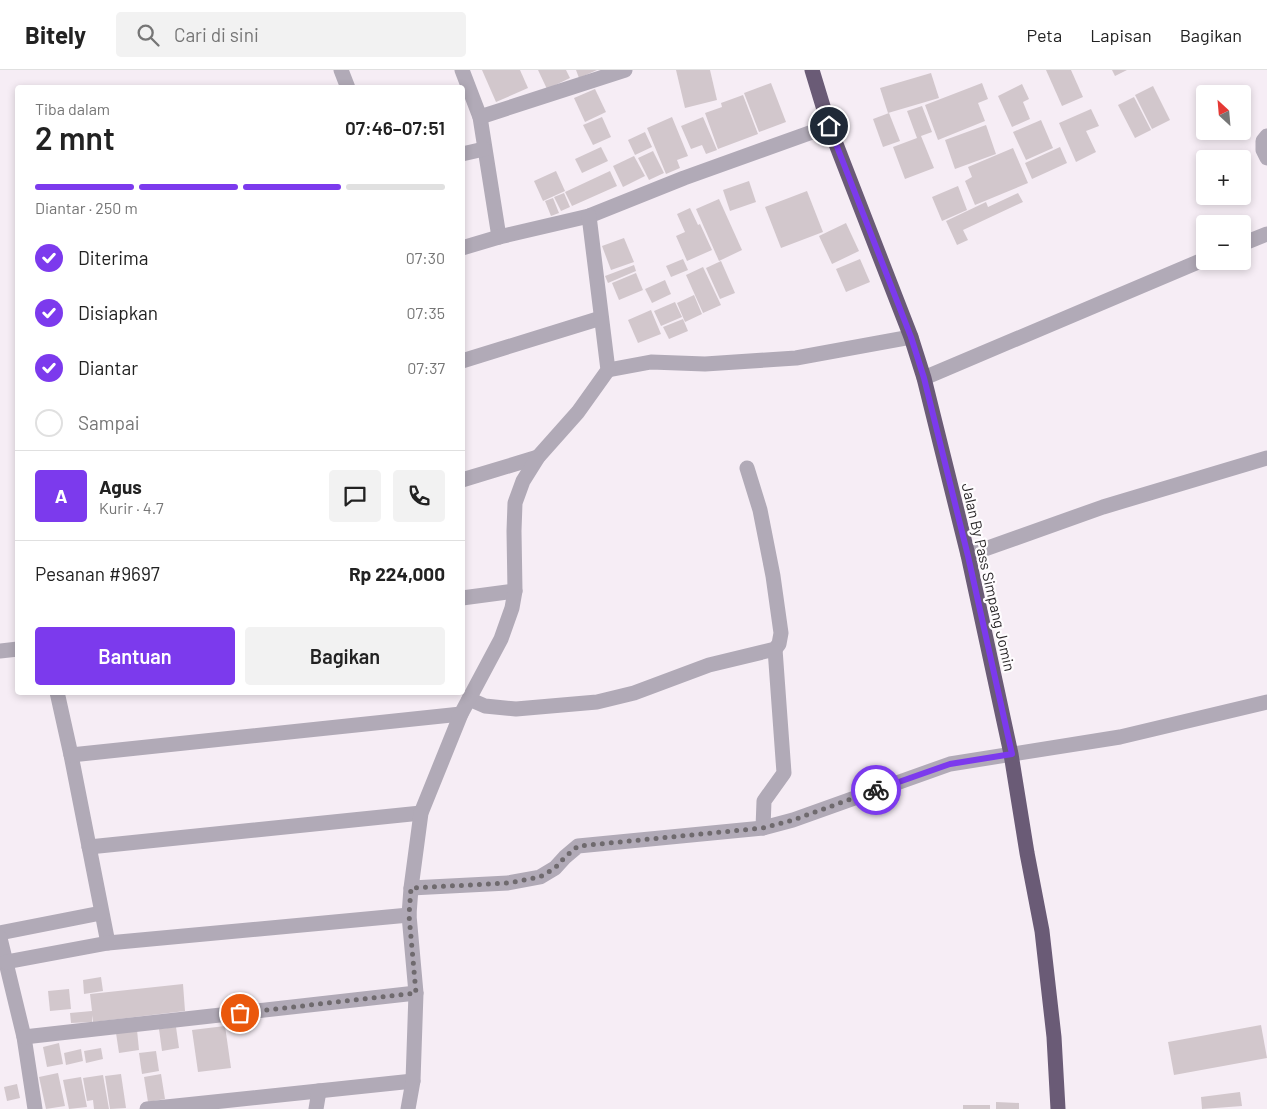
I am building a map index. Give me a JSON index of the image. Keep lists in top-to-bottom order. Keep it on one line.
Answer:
{"streets":{"highway":["Jalan By Pass Simpang Jomin"]},"north":"top left","page":{"header":"Bitely","search":"Cari di sini","nav":["Peta","Lapisan","Bagikan"],"map_buttons":["+","−"],"heading":["2 mnt","Tiba dalam","07:46–07:51"],"panel":["Agus","Kurir · 4.7","Pesanan #9697","Rp 224,000"],"bar":"Diantar · 250 m","list":[["Diterima","07:30"],["Disiapkan","07:35"],["Diantar","07:37"],"Sampai"],"round":"A","buttons":["Bantuan","Bagikan"]}}
